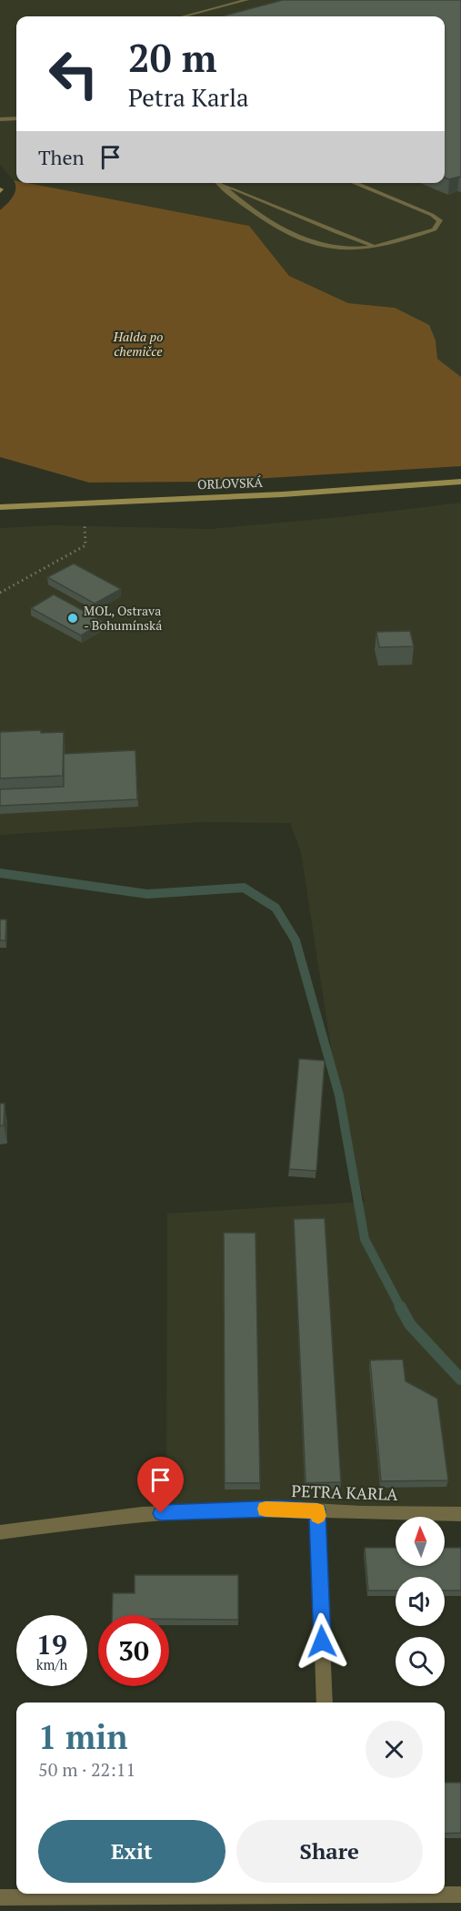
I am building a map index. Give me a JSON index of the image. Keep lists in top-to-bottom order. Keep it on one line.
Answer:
{"streets":{"main road":["ORLOVSKÁ"],"street":["PETRA KARLA"]},"parks":["Halda po chemičce"],"places":["MOL, Ostrava - Bohumínská"],"north":"top","page":{"turn":["20 m","Petra Karla"],"then":"Then","speed":"19 km/h","limit":"30","heading":["1 min","50 m · 22:11"],"buttons":["Exit","Share"]}}
